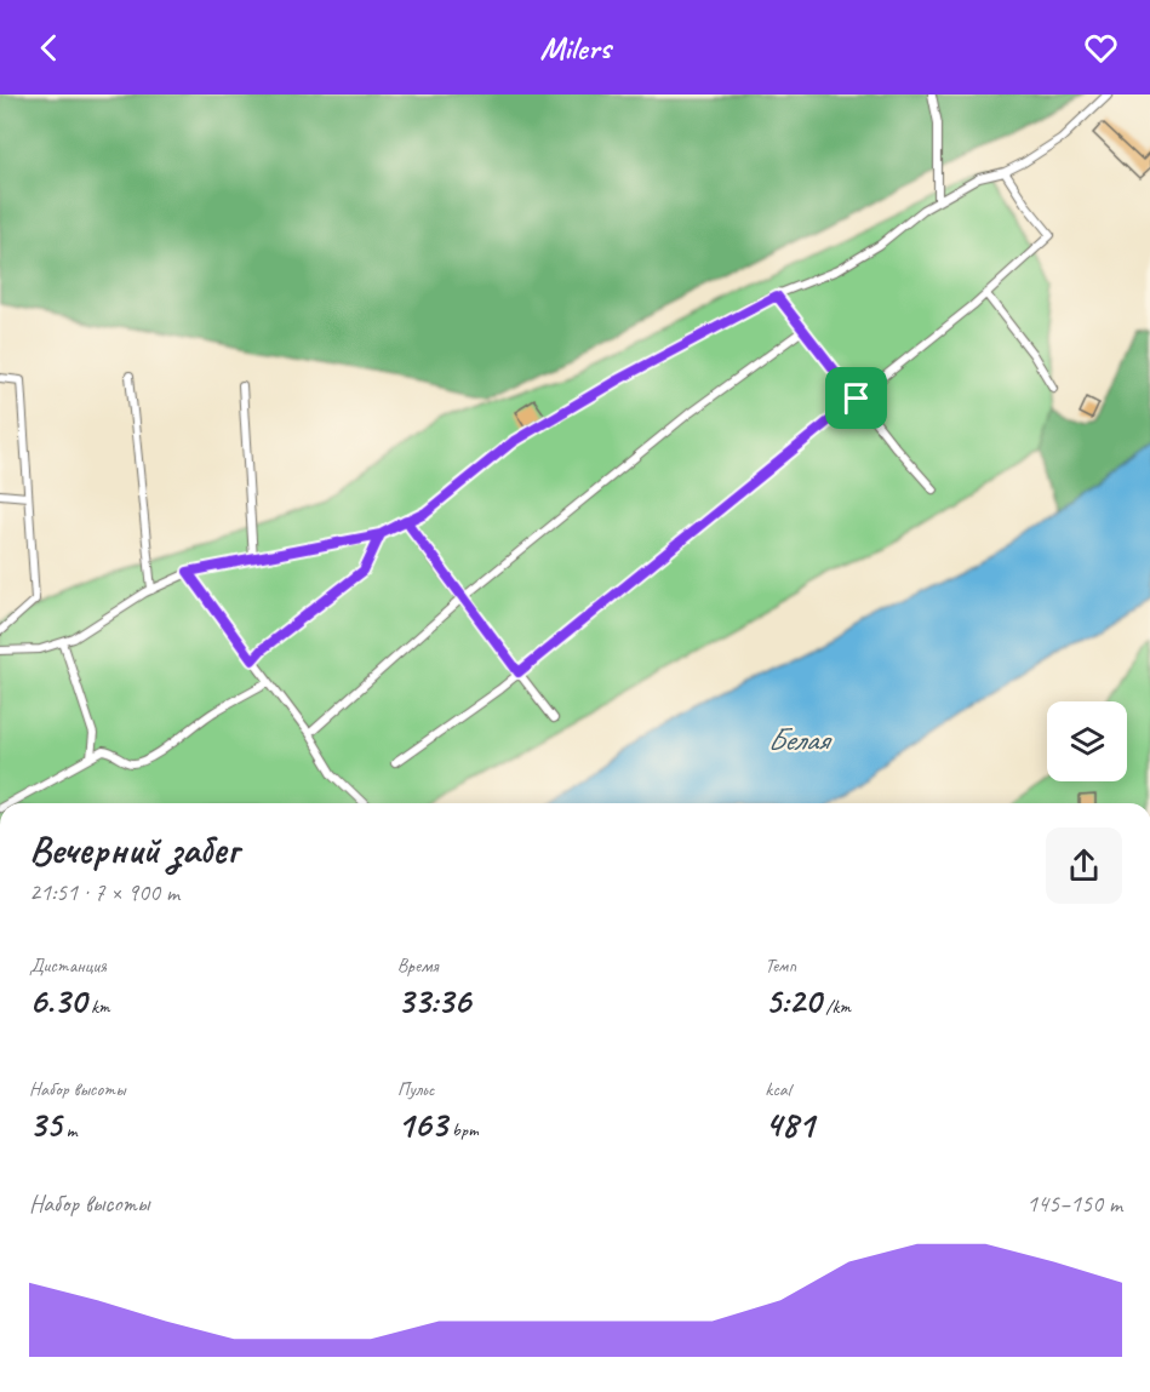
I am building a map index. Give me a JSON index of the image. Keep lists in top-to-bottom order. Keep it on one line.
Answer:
{"water":["Белая"],"page":{"header":"Milers","heading":["Вечерний забег","21:51 · 7 × 900 m"],"stats":[["Дистанция","6.30 km"],["Время","33:36"],["Темп","5:20 /km"],["Набор высоты","35 m"],["Пульс","163 bpm"],["kcal","481"]],"chart":["Набор высоты","145–150 m"]}}
